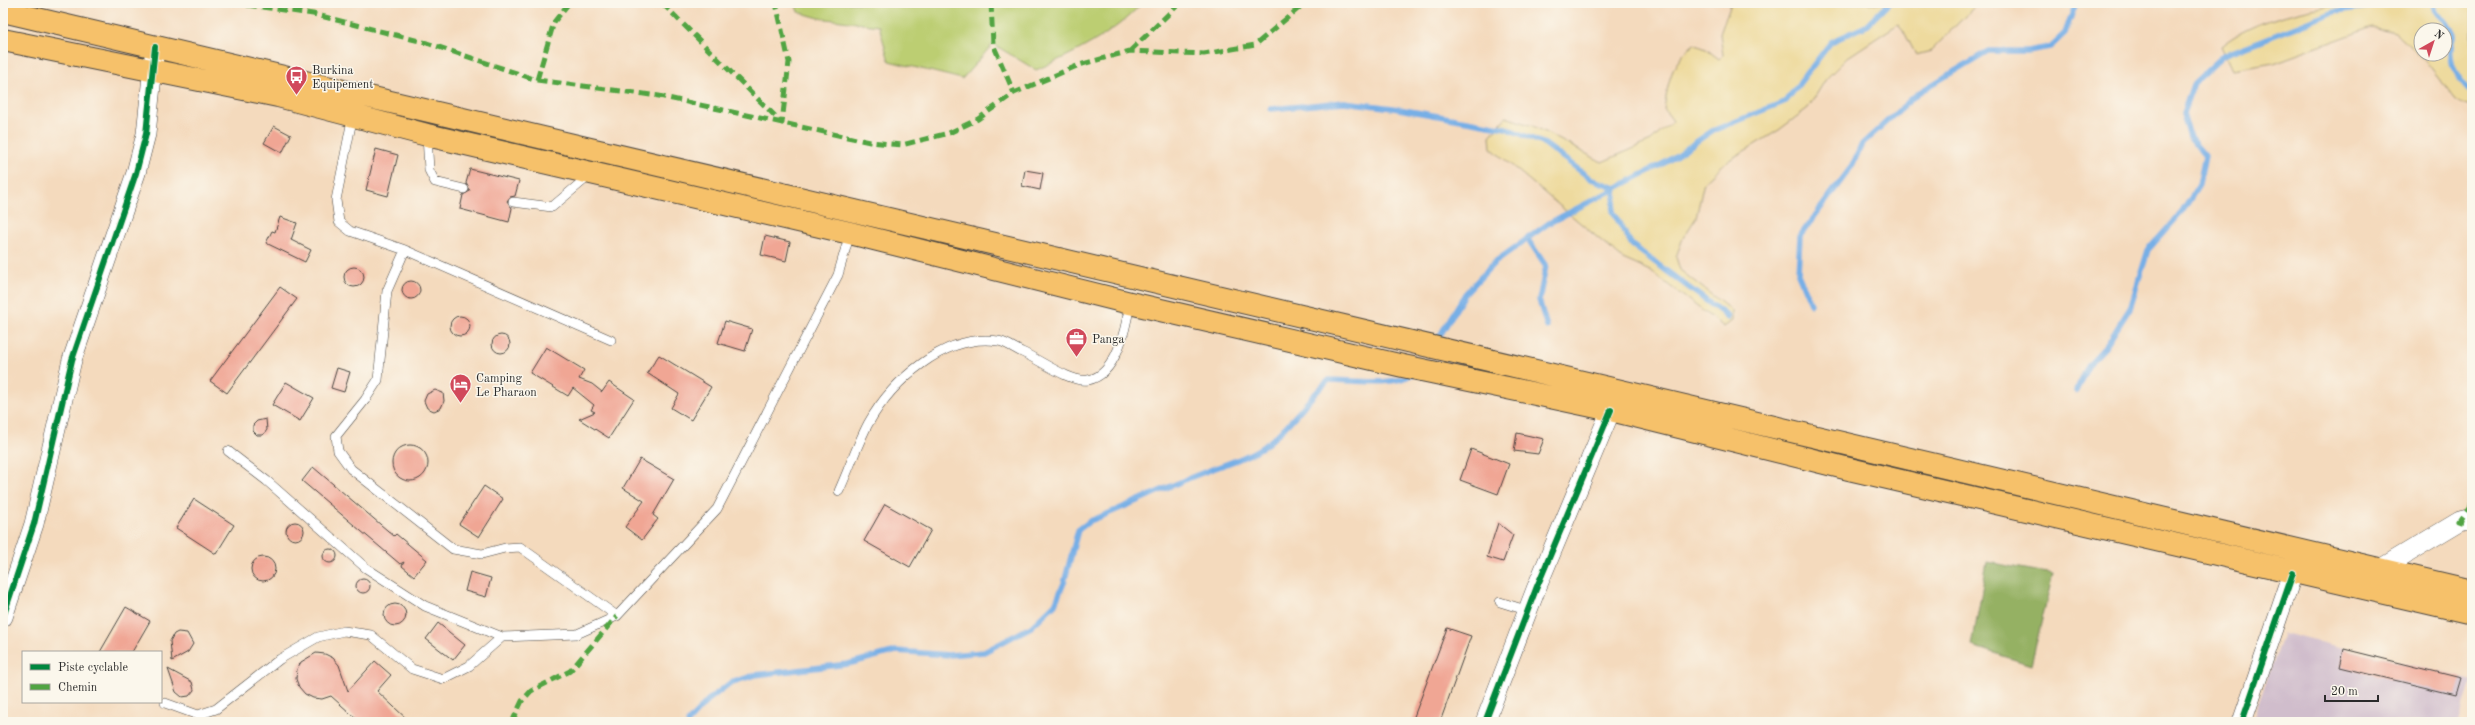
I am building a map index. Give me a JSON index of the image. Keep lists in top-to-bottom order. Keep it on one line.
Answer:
{"places":{"bus stop":["Burkina Equipement"],"office":["Panga"],"hotel":["Camping Le Pharaon"]},"legend":["Piste cyclable","Chemin"],"scale_bar":"20 m","north":"top right"}
